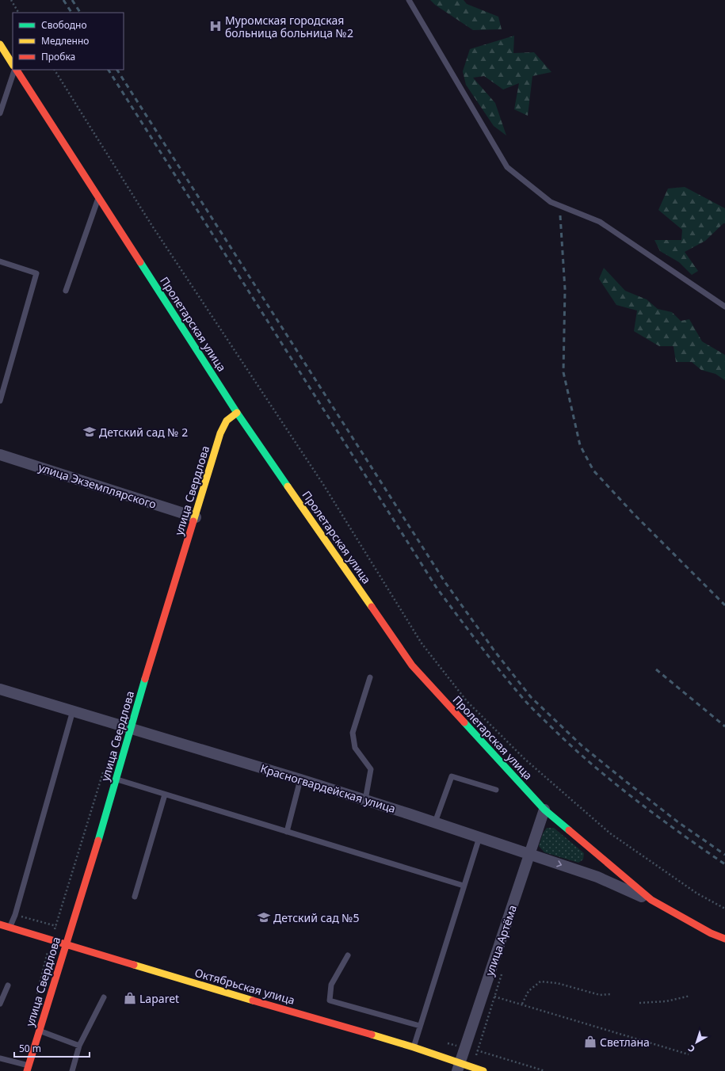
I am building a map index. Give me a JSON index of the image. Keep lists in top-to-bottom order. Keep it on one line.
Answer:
{"streets":{"street":["Пролетарская улица","улица Экземплярского","улица Свердлова","Красногвардейская улица","улица Артёма","Октябрьская улица"]},"crossings":[["Пролетарская улица","улица Свердлова"],["Пролетарская улица","Красногвардейская улица"],["Пролетарская улица","улица Артёма"],["улица Экземплярского","улица Свердлова"],["улица Свердлова","Красногвардейская улица"],["улица Свердлова","Октябрьская улица"],["Красногвардейская улица","улица Артёма"],["улица Артёма","Октябрьская улица"]],"places":{"hospital":["Муромская городская больница больница №2"],"school or university":["Детский сад № 2","Детский сад №5"],"shop":["Laparet","Светлана"]},"legend":["Свободно","Медленно","Пробка"],"scale_bar":"50 m","north":"bottom left"}
